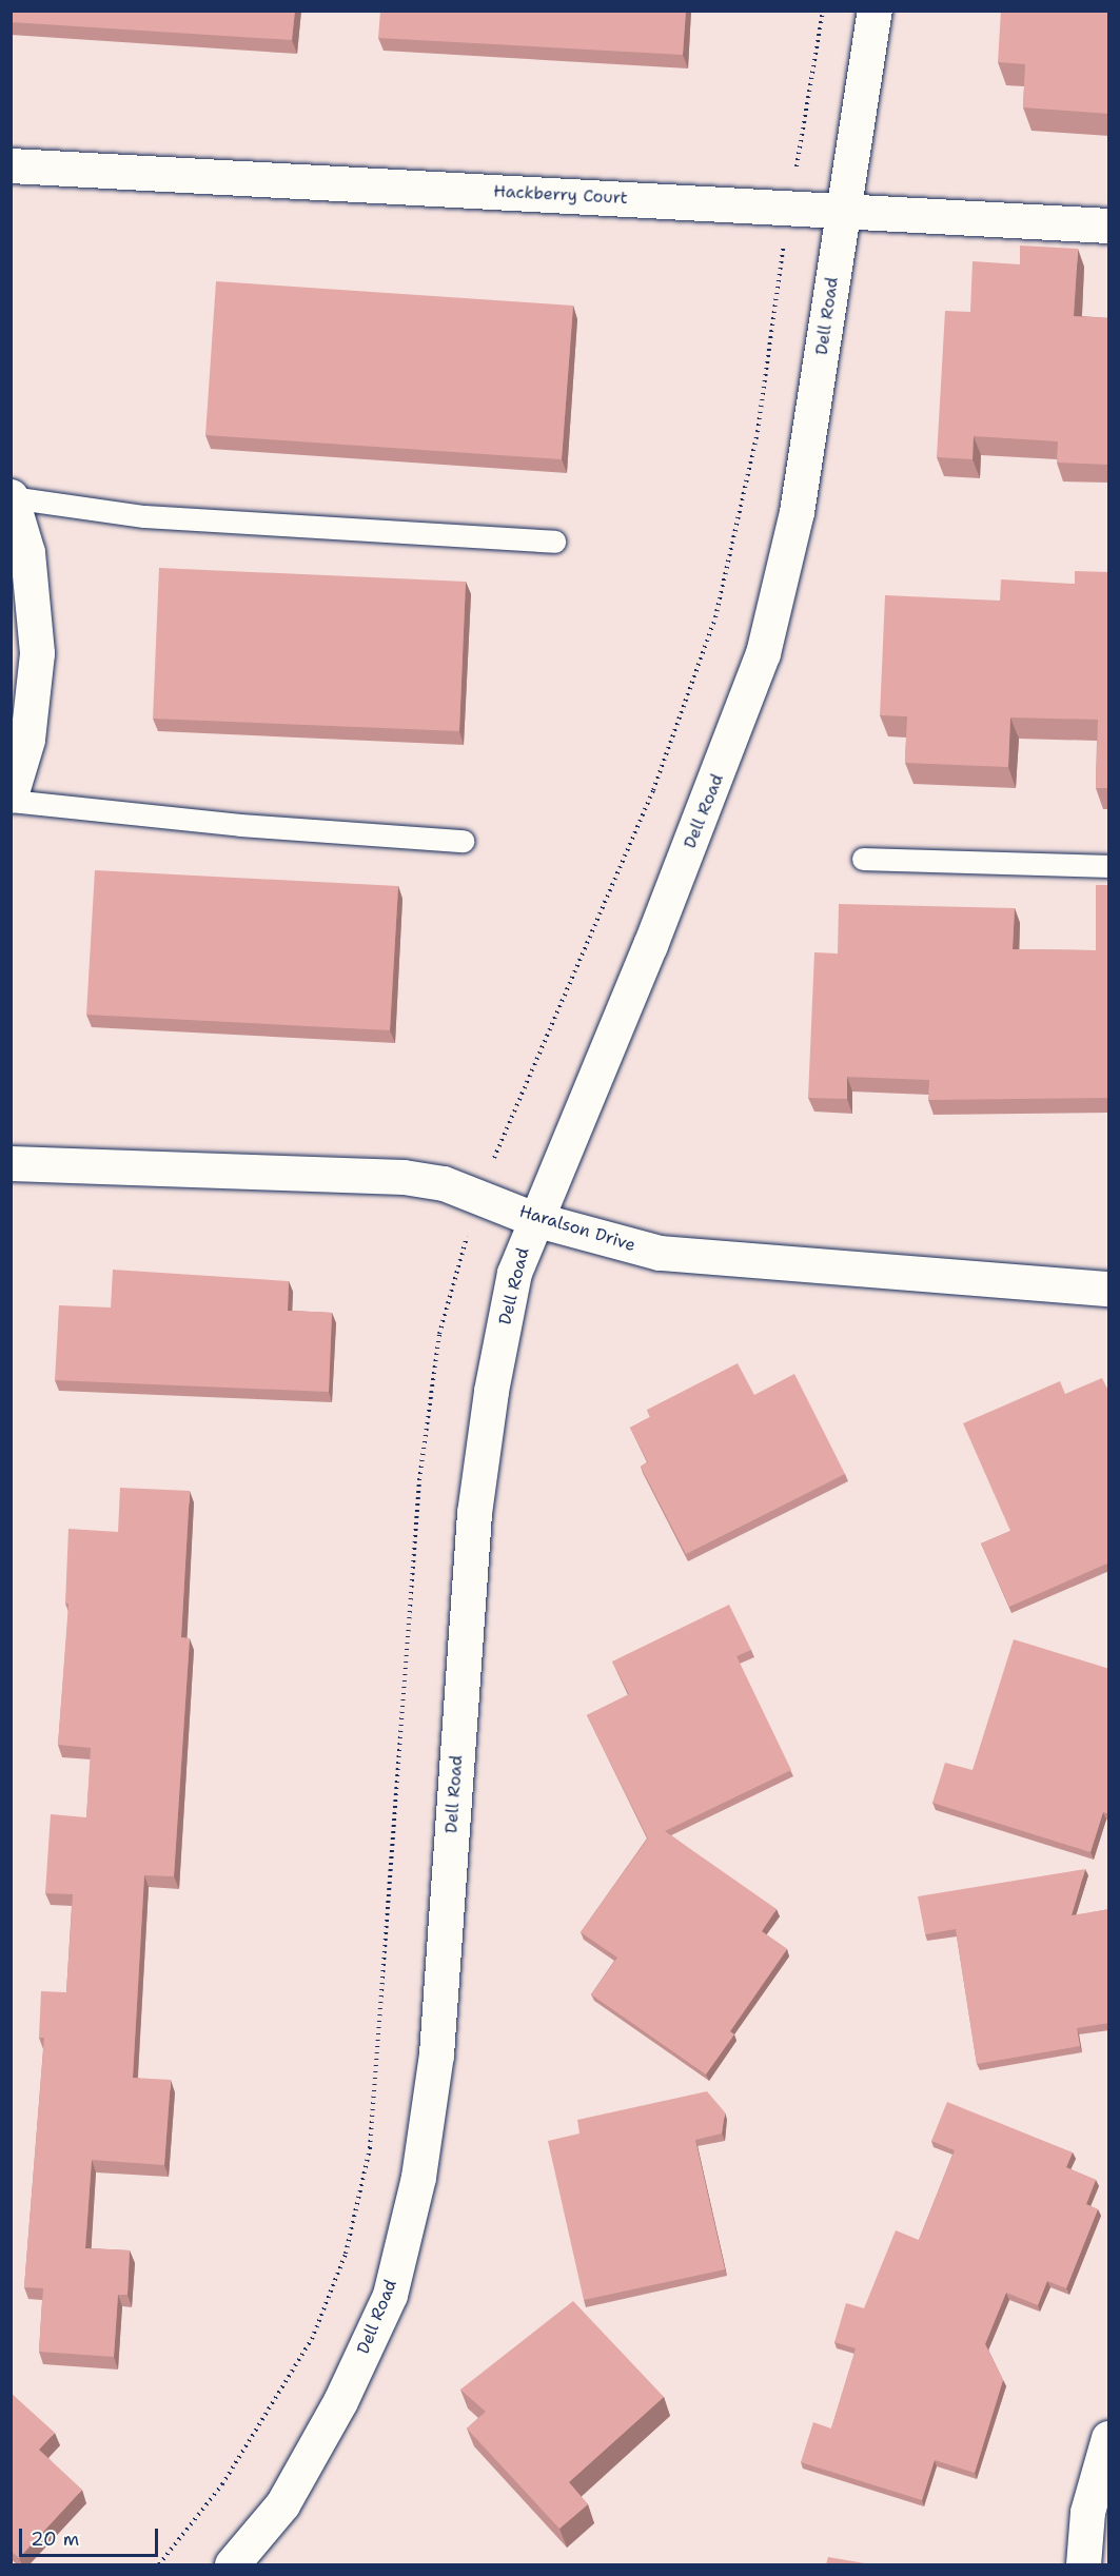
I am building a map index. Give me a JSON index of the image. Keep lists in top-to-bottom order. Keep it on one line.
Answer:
{"streets":{"street":["Hackberry Court","Dell Road","Haralson Drive"]},"crossings":[["Hackberry Court","Dell Road"],["Dell Road","Haralson Drive"]],"scale_bar":"20 m"}
